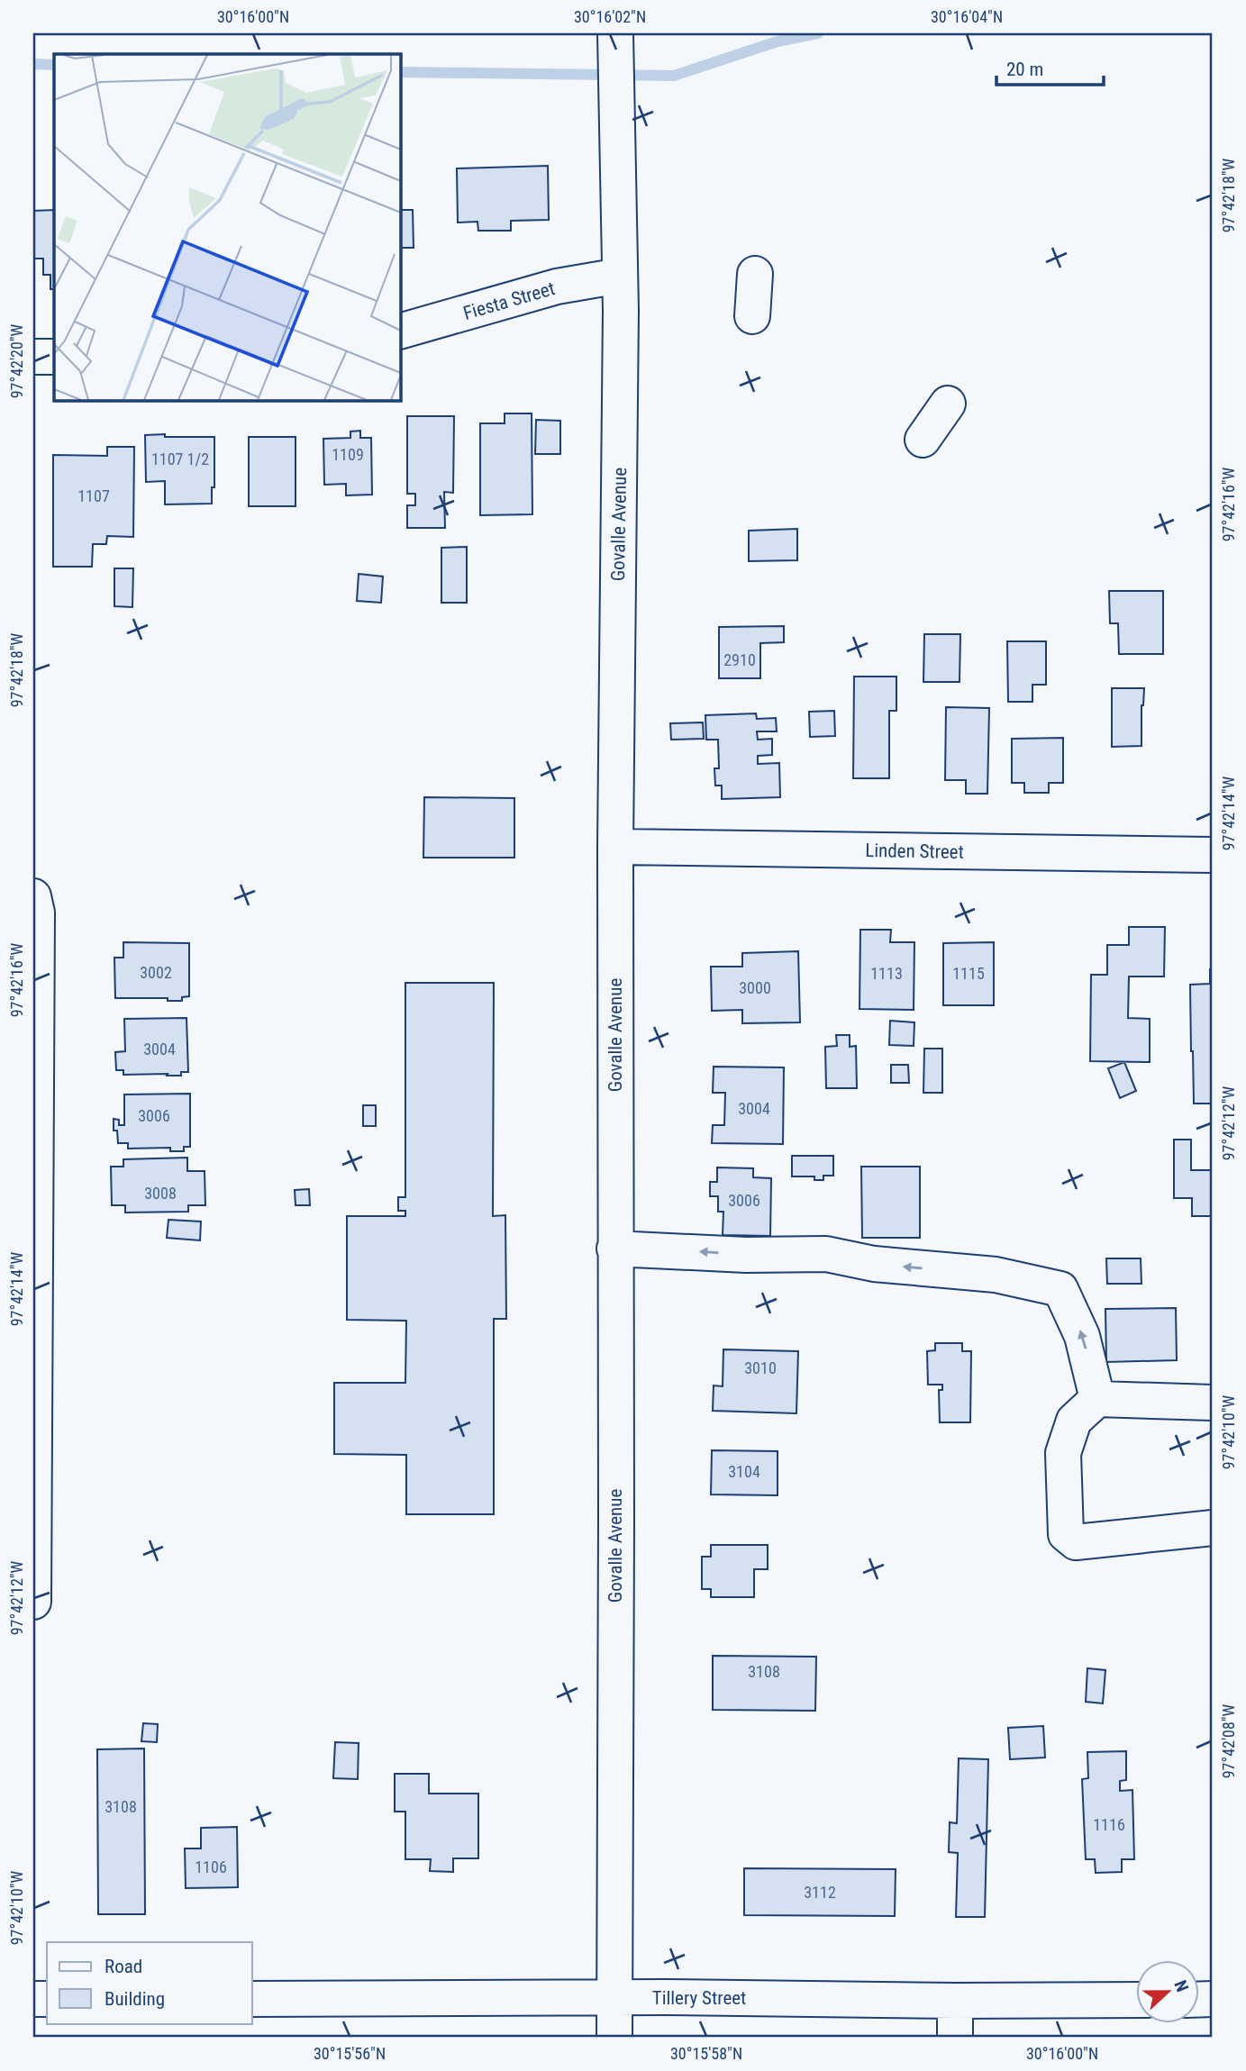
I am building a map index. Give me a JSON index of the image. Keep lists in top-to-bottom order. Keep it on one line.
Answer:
{"streets":{"street":["Fiesta Street","Govalle Avenue","Linden Street","Tillery Street"]},"crossings":[["Fiesta Street","Govalle Avenue"],["Govalle Avenue","Linden Street"],["Govalle Avenue","Tillery Street"]],"house_numbers":["1109","1107 1/2","1107","2910","3002","1113","1115","3000","3004","3004","3006","3008","3006","3010","3104","3108","3108","1116","1106","3112"],"legend":["Road","Building"],"scale_bar":"20 m","north":"right","coordinates":["30°16'00\"N","30°16'02\"N","30°16'04\"N","97°42'18\"W","97°42'20\"W","97°42'16\"W","97°42'14\"W","97°42'12\"W","97°42'10\"W","97°42'08\"W","30°15'56\"N","30°15'58\"N"]}
